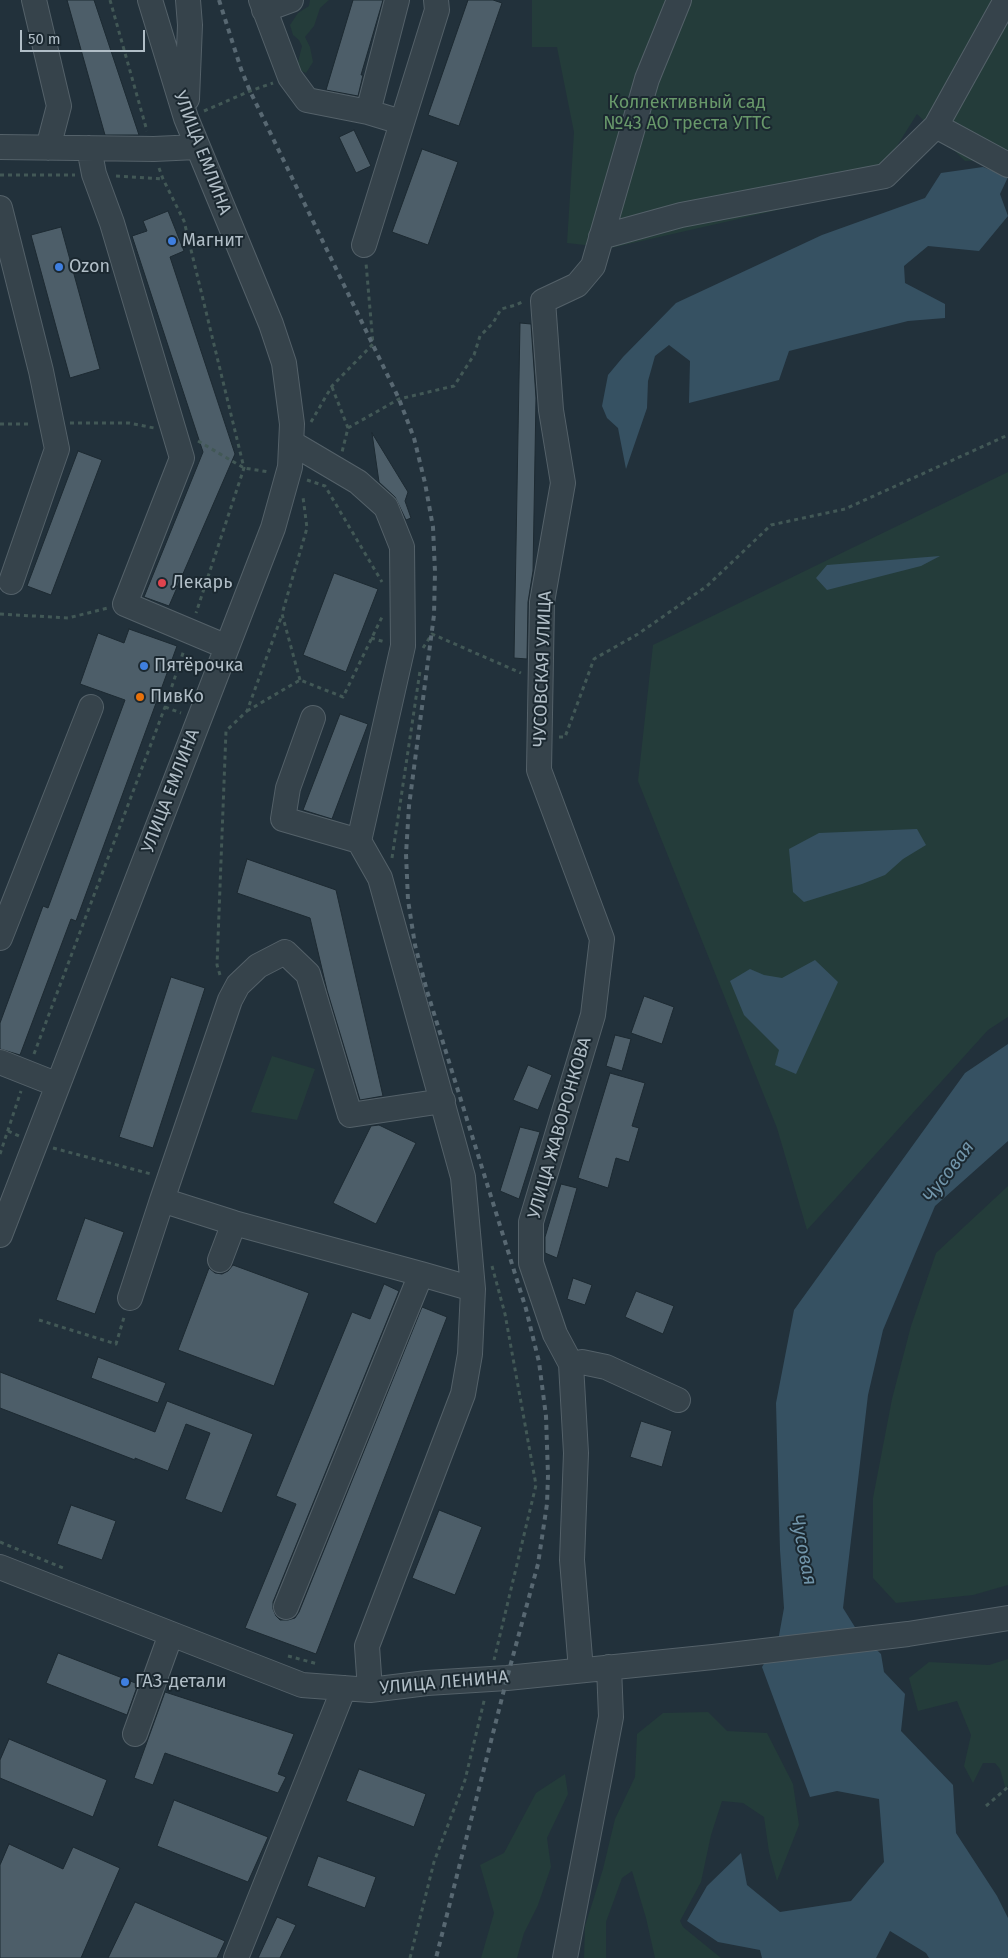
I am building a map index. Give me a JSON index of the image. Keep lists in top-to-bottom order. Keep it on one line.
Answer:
{"streets":{"street":["УЛИЦА ЕМЛИНА","ЧУСОВСКАЯ УЛИЦА","УЛИЦА ЖАВОРОНКОВА","УЛИЦА ЛЕНИНА"]},"crossings":[["ЧУСОВСКАЯ УЛИЦА","УЛИЦА ЖАВОРОНКОВА"],["УЛИЦА ЖАВОРОНКОВА","УЛИЦА ЛЕНИНА"]],"water":["Чусовая"],"parks":["Коллективный сад №43 АО треста УТТС"],"places":["Магнит","Ozon","Лекарь","Пятёрочка","ПивКо","ГАЗ-детали"],"scale_bar":"50 m"}
